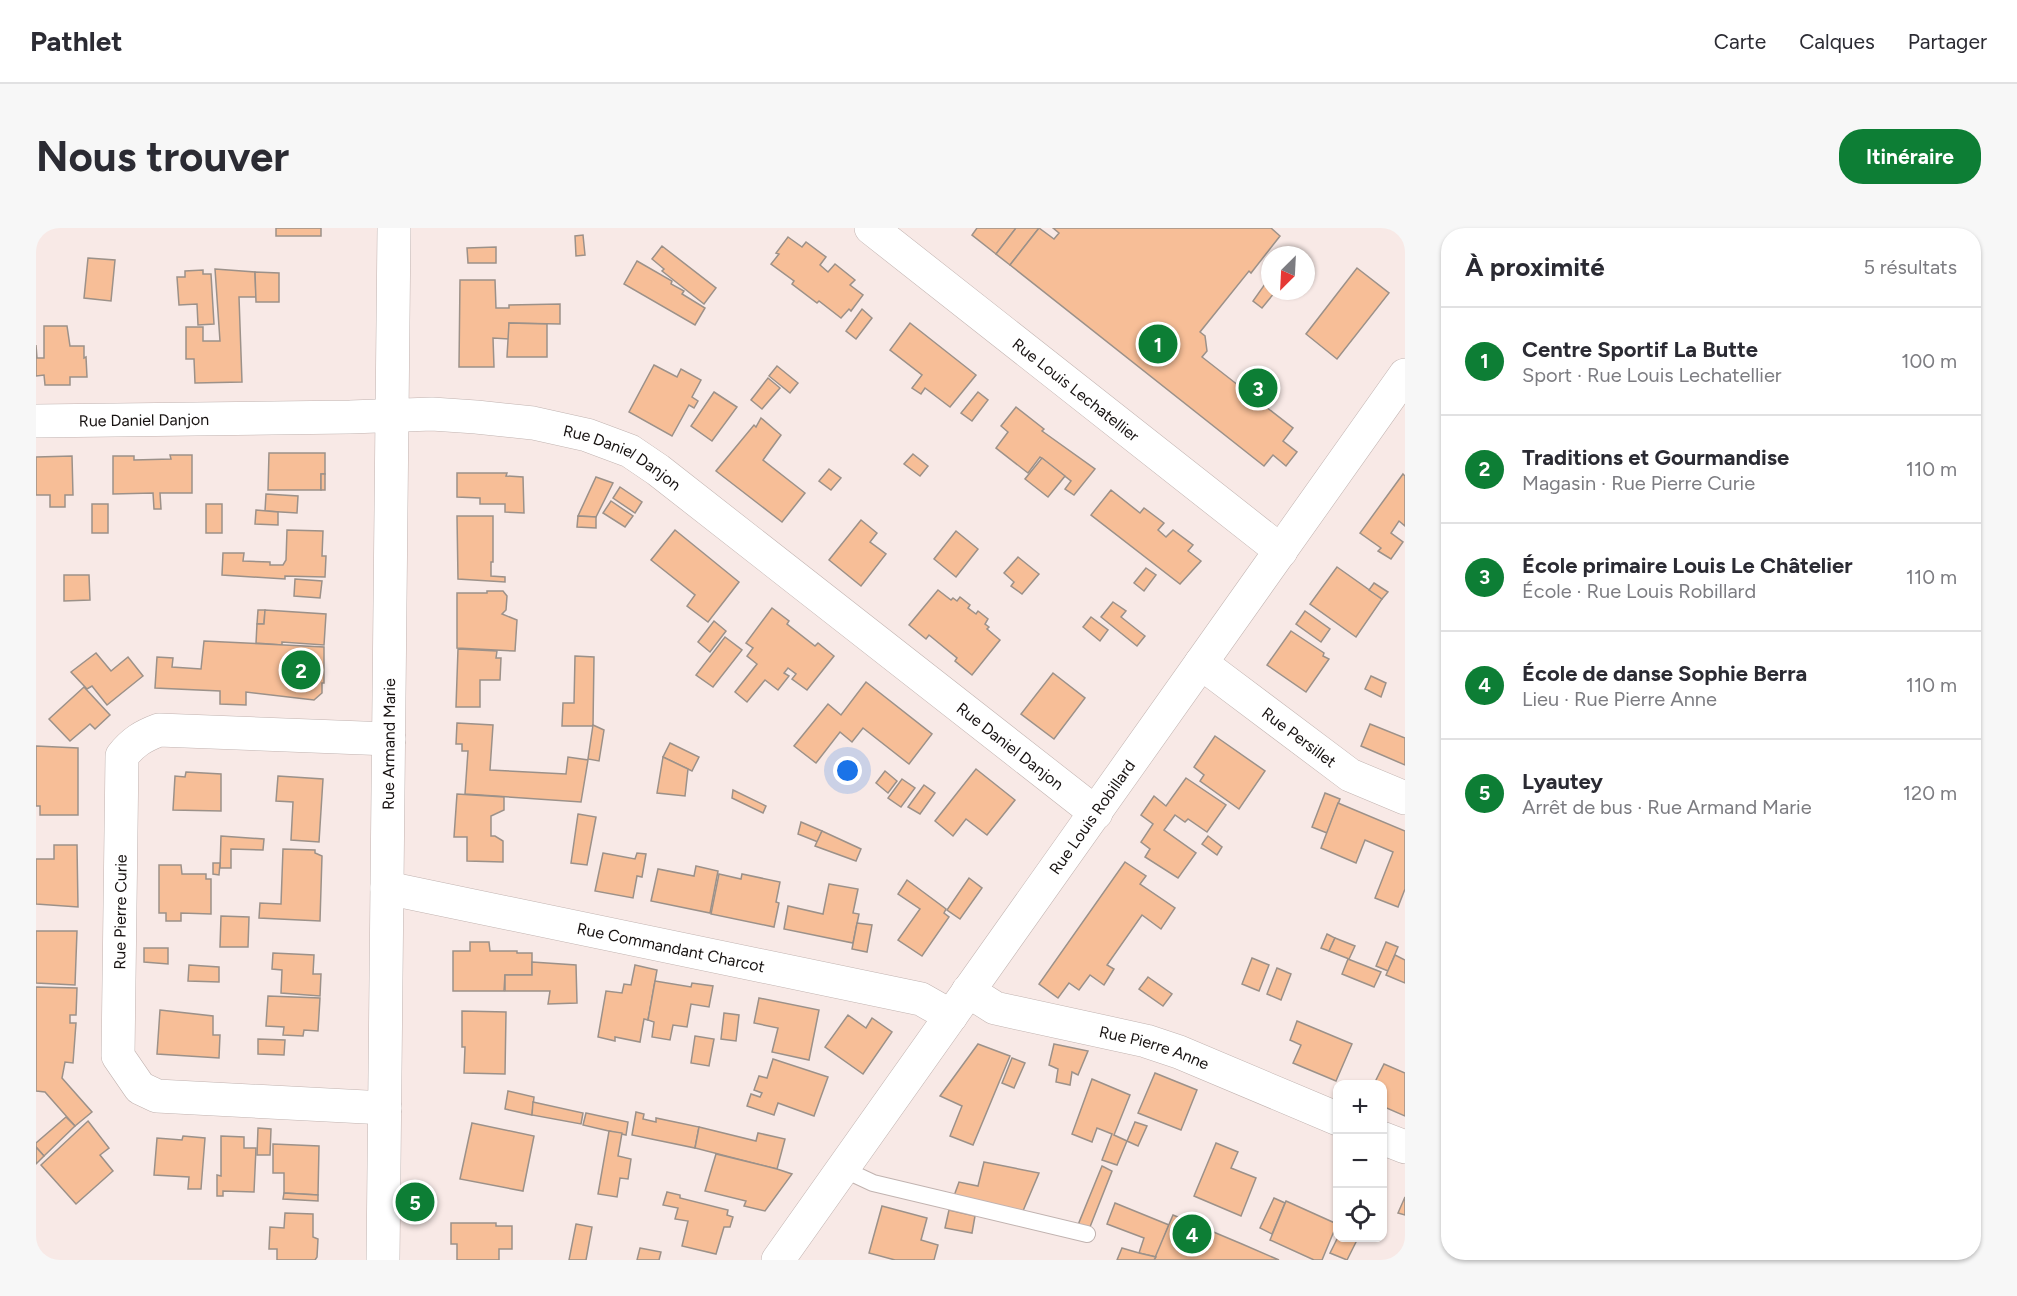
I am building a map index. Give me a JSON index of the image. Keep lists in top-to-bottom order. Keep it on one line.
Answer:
{"streets":{"street":["Rue Louis Lechatellier","Rue Daniel Danjon","Rue Persillet","Rue Armand Marie","Rue Louis Robillard","Rue Pierre Curie","Rue Commandant Charcot","Rue Pierre Anne"]},"crossings":[["Rue Louis Lechatellier","Rue Louis Robillard"],["Rue Daniel Danjon","Rue Armand Marie"],["Rue Daniel Danjon","Rue Louis Robillard"],["Rue Persillet","Rue Louis Robillard"],["Rue Armand Marie","Rue Pierre Curie"],["Rue Armand Marie","Rue Commandant Charcot"],["Rue Louis Robillard","Rue Commandant Charcot"],["Rue Louis Robillard","Rue Pierre Anne"],["Rue Commandant Charcot","Rue Pierre Anne"]],"north":"bottom left","page":{"header":"Pathlet","nav":["Carte","Calques","Partager"],"buttons":"Itinéraire","title":"Nous trouver","heading":["À proximité","5 résultats"],"list":[{"mark":"1","name":"Centre Sportif La Butte","note":"Sport · Rue Louis Lechatellier","value":"100 m"},{"mark":"2","name":"Traditions et Gourmandise","note":"Magasin · Rue Pierre Curie","value":"110 m"},{"mark":"3","name":"École primaire Louis Le Châtelier","note":"École · Rue Louis Robillard","value":"110 m"},{"mark":"4","name":"École de danse Sophie Berra","note":"Lieu · Rue Pierre Anne","value":"110 m"},{"mark":"5","name":"Lyautey","note":"Arrêt de bus · Rue Armand Marie","value":"120 m"}],"pins":["1","3","2","5","4"],"map_buttons":["+","−"]}}
